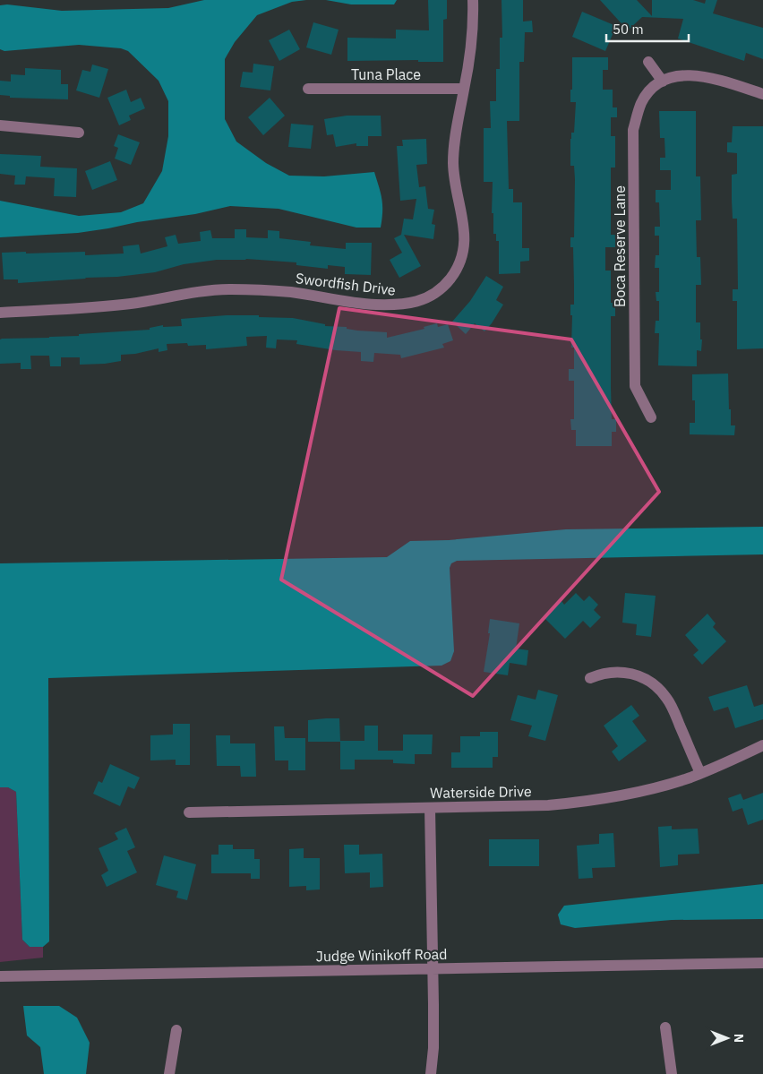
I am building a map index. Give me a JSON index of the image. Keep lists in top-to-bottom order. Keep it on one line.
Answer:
{"streets":{"street":["Tuna Place","Boca Reserve Lane","Swordfish Drive","Waterside Drive","Judge Winikoff Road"]},"crossings":[["Tuna Place","Swordfish Drive"]],"scale_bar":"50 m","north":"right"}
